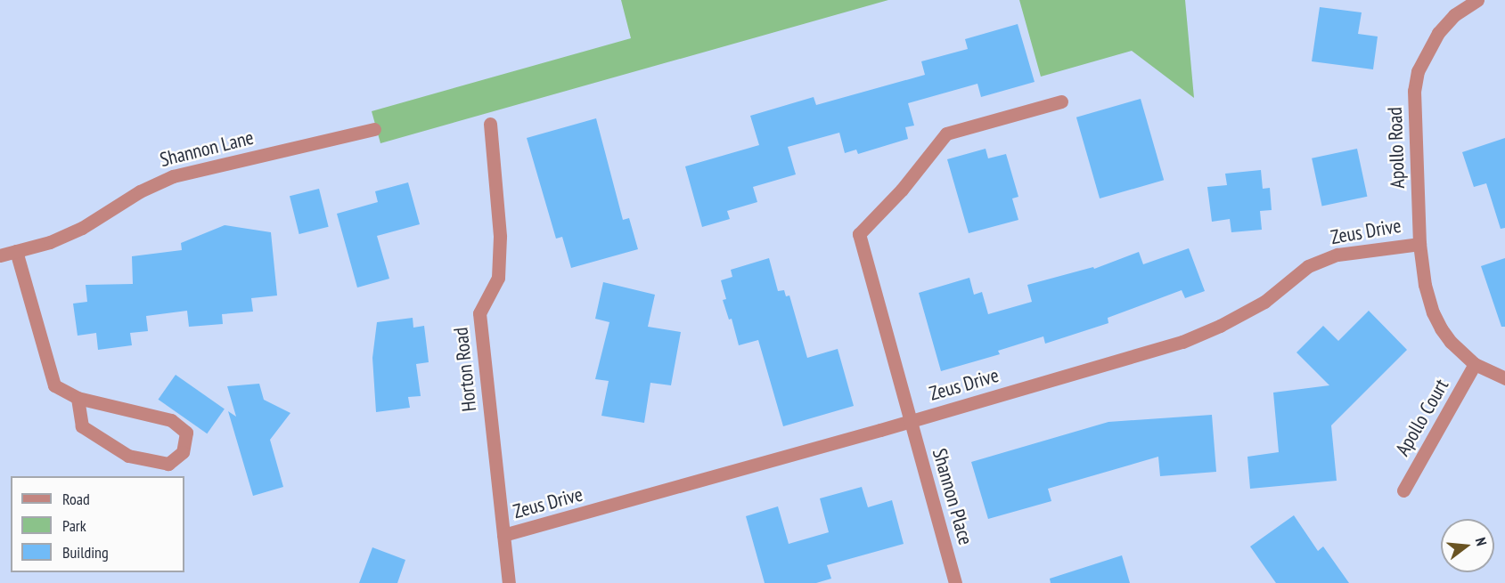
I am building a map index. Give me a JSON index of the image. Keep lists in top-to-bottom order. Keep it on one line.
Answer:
{"streets":{"street":["Apollo Road","Shannon Lane","Zeus Drive","Horton Road","Apollo Court","Shannon Place"]},"crossings":[["Apollo Road","Zeus Drive"],["Apollo Road","Apollo Court"],["Zeus Drive","Horton Road"],["Zeus Drive","Shannon Place"]],"legend":["Road","Park","Building"],"north":"right"}
